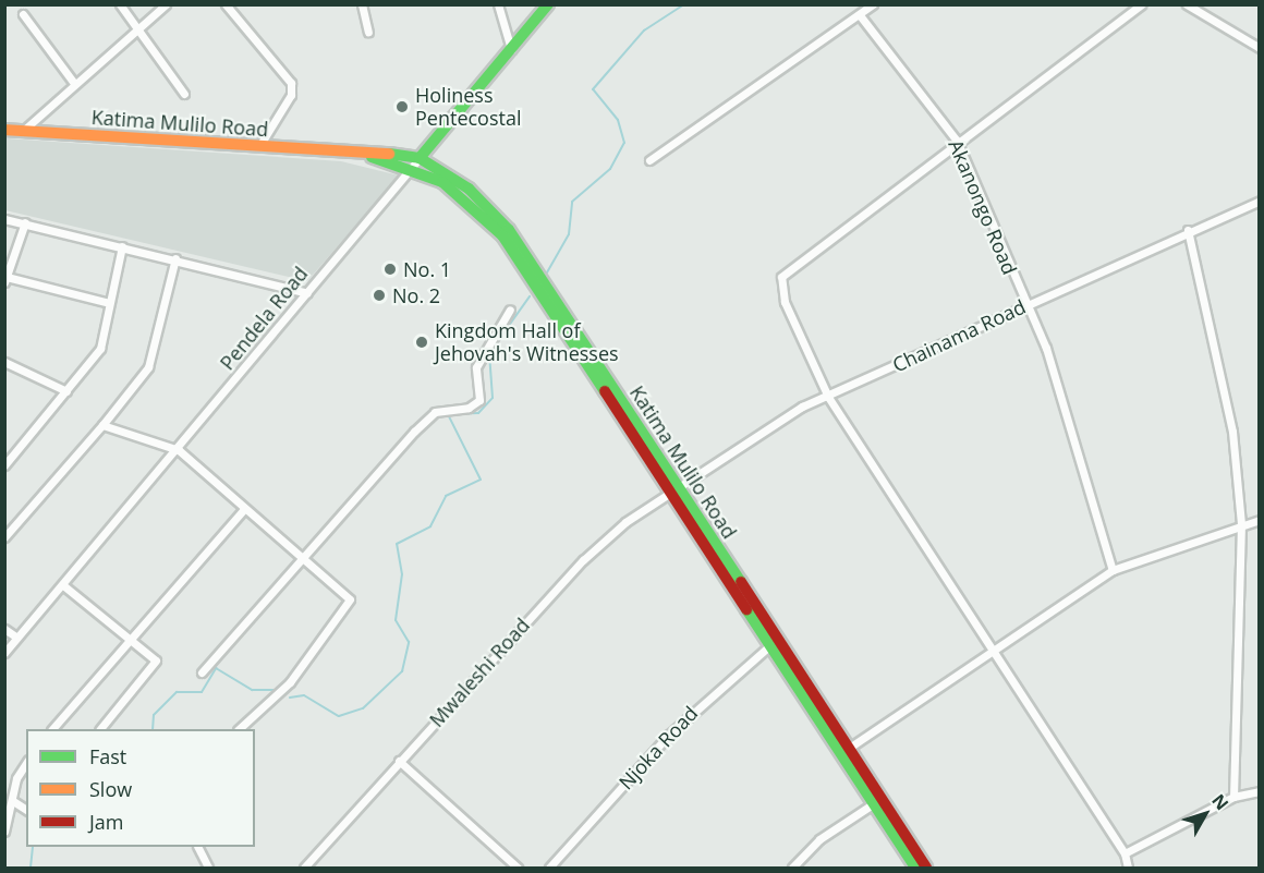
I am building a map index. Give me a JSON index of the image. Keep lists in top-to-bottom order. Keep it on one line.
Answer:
{"streets":{"main road":["Katima Mulilo Road","Pendela Road"],"street":["Akanongo Road","Chainama Road","Mwaleshi Road","Njoka Road"]},"crossings":[["Katima Mulilo Road","Pendela Road"],["Katima Mulilo Road","Chainama Road"],["Katima Mulilo Road","Mwaleshi Road"],["Katima Mulilo Road","Njoka Road"],["Akanongo Road","Chainama Road"],["Chainama Road","Mwaleshi Road"]],"places":["Holiness Pentecostal","No. 1","No. 2","Kingdom Hall of Jehovah's Witnesses"],"legend":["Fast","Slow","Jam"],"north":"top right"}
